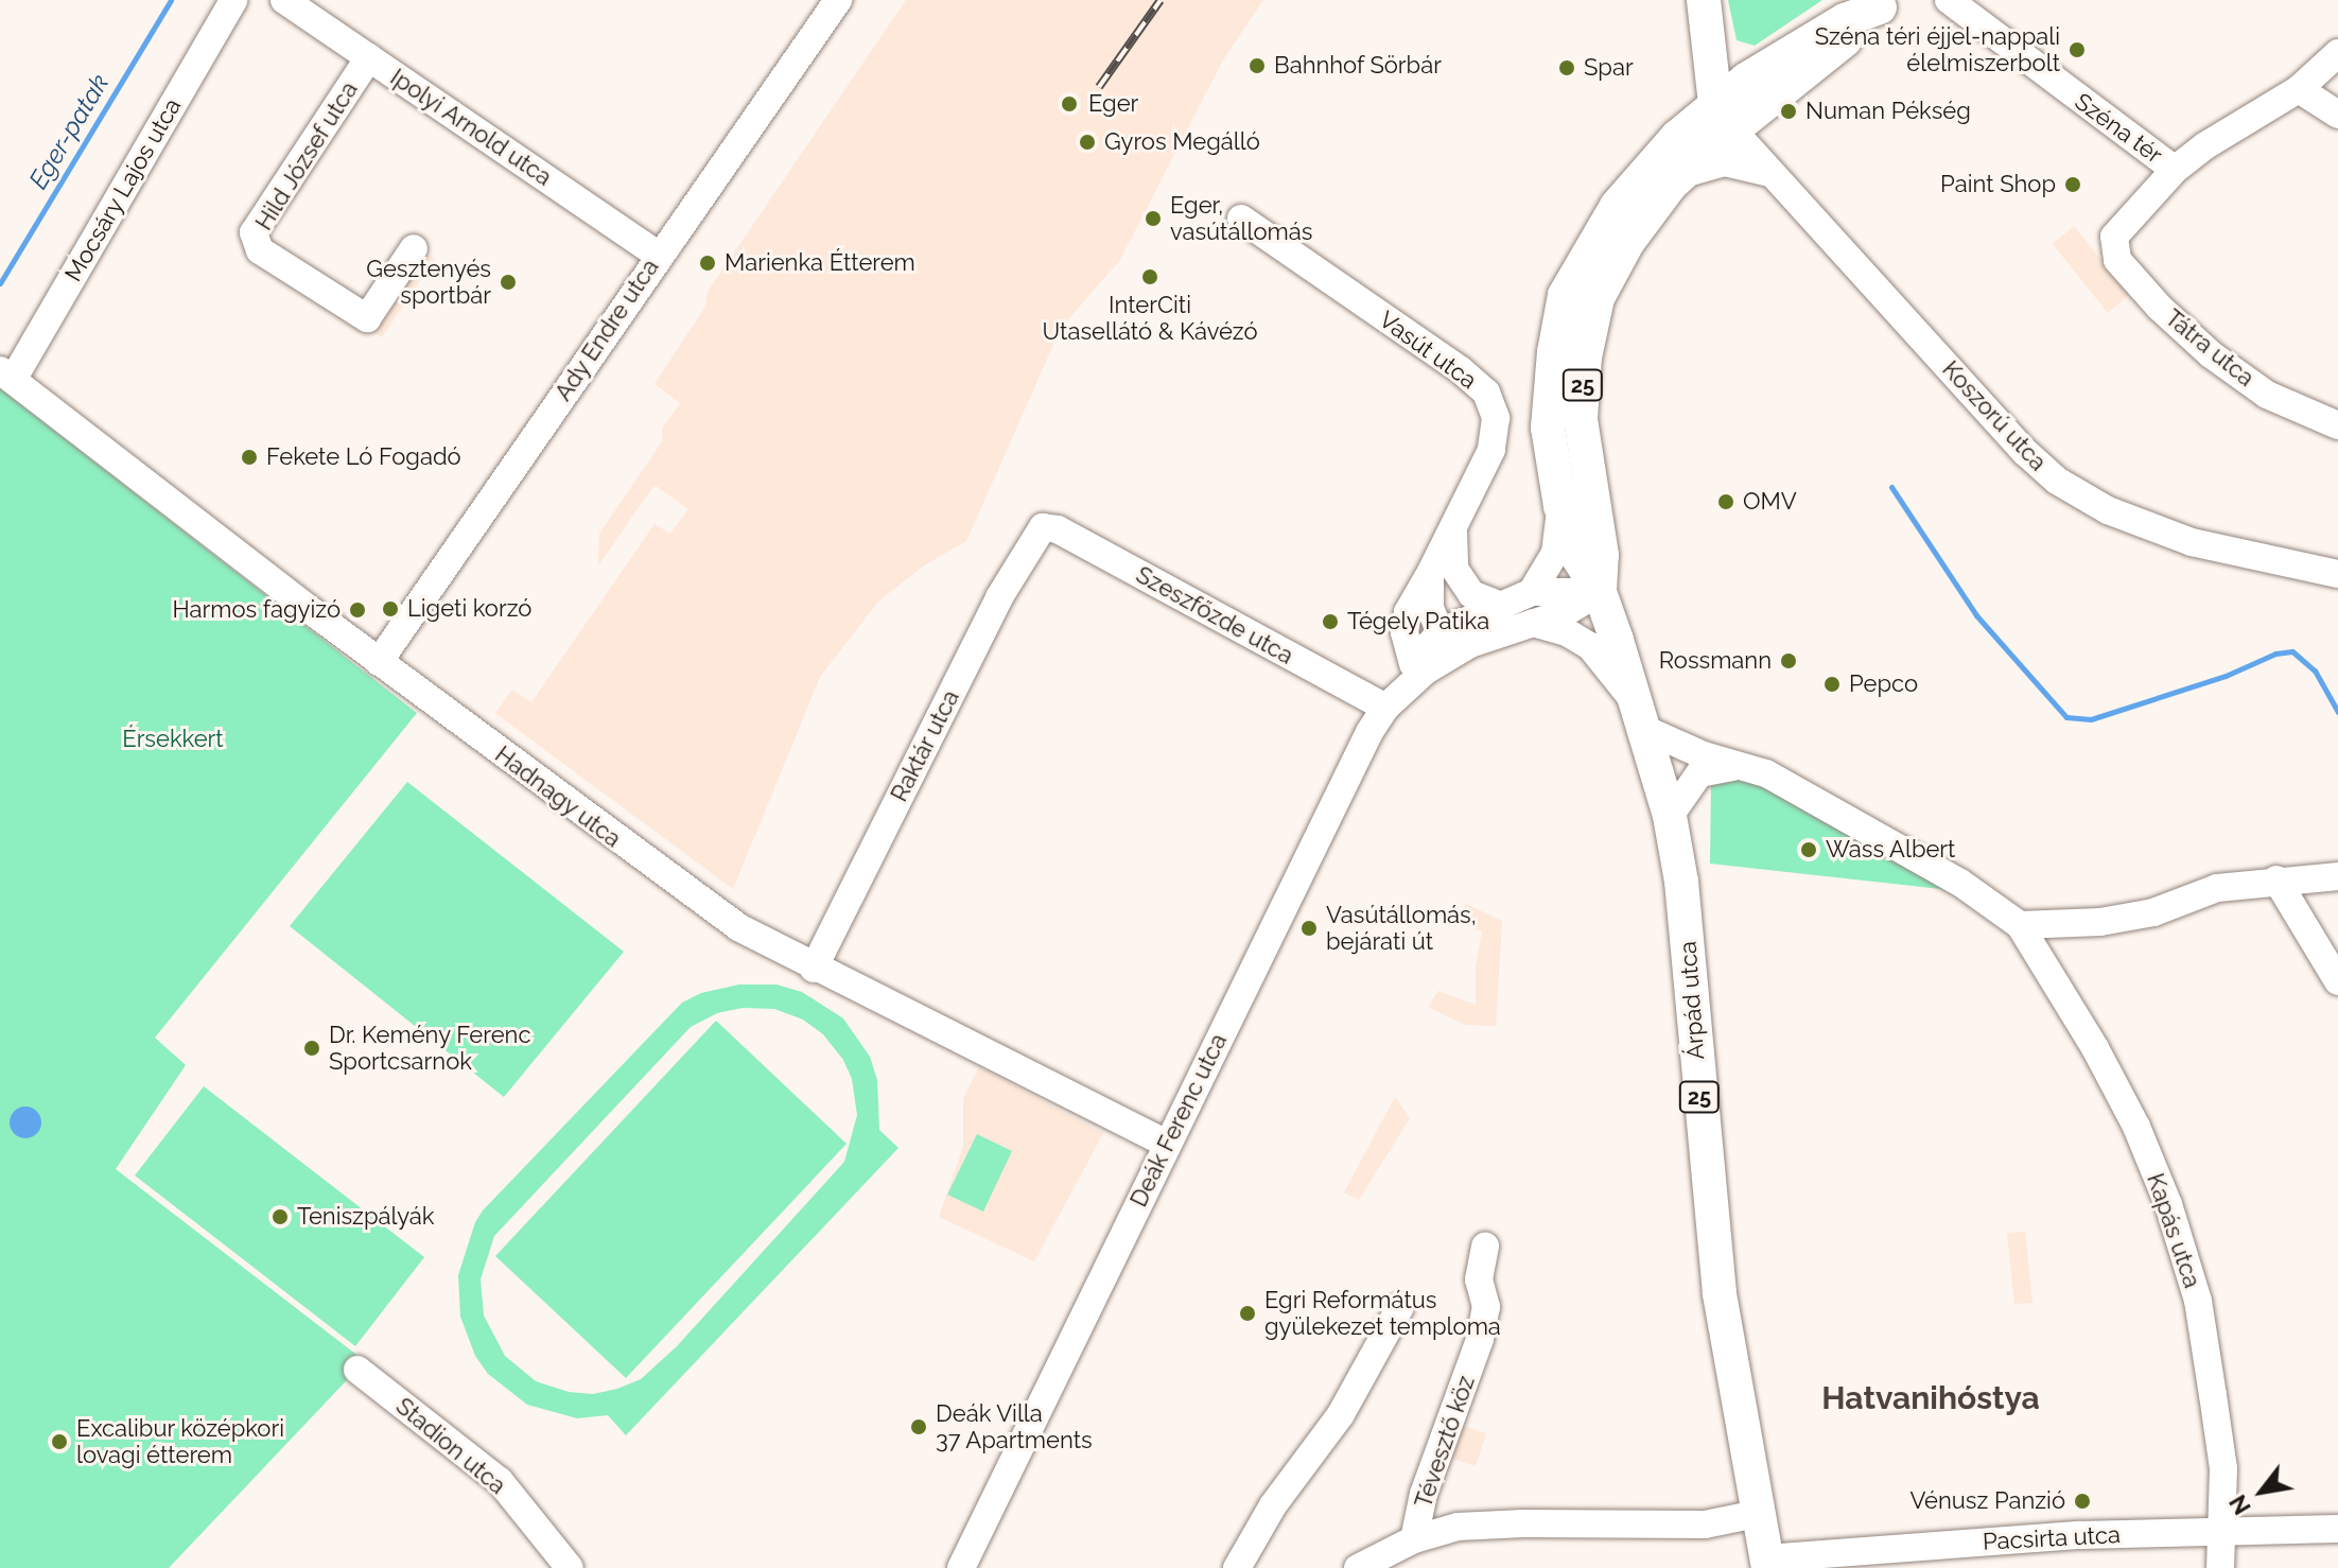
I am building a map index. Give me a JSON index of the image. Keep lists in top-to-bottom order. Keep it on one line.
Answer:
{"streets":{"main road":["25","Árpád utca"],"street":["Ipolyi Arnold utca","Széna tér","Hild József utca","Mocsáry Lajos utca","Ady Endre utca","Tátra utca","Vasút utca","Koszorú utca","Szeszfőzde utca","Raktár utca","Hadnagy utca","Deák Ferenc utca","Kapás utca","Tévesztő köz","Stadion utca","Pacsirta utca"]},"crossings":[["Ipolyi Arnold utca","Hild József utca"],["Ipolyi Arnold utca","Ady Endre utca"],["Széna tér","Tátra utca"],["Mocsáry Lajos utca","Hadnagy utca"],["Ady Endre utca","Hadnagy utca"],["Vasút utca","Deák Ferenc utca"],["25","Koszorú utca"],["25","Árpád utca"],["25","Deák Ferenc utca"],["Szeszfőzde utca","Raktár utca"],["Szeszfőzde utca","Deák Ferenc utca"],["Raktár utca","Hadnagy utca"],["Hadnagy utca","Deák Ferenc utca"],["Árpád utca","Deák Ferenc utca"],["Árpád utca","Pacsirta utca"],["Kapás utca","Pacsirta utca"]],"districts":["Hatvanihóstya"],"water":["Eger-patak"],"parks":["Érsekkert"],"places":["Széna téri éjjel-nappali élelmiszerbolt","Bahnhof Sörbár","Spar","Eger","Numan Pékség","Gyros Megálló","Paint Shop","Eger, vasútállomás","Marienka Étterem","InterCiti Utasellátó & Kávézó","Gesztenyés sportbár","Fekete Ló Fogadó","OMV","Ligeti korzó","Harmos fagyizó","Tégely Patika","Rossmann","Pepco","Wass Albert","Vasútállomás, bejárati út","Dr. Kemény Ferenc Sportcsarnok","Teniszpályák","Egri Református gyülekezet temploma","Deák Villa 37 Apartments","Excalibur középkori lovagi étterem","Vénusz Panzió"],"north":"bottom left"}
